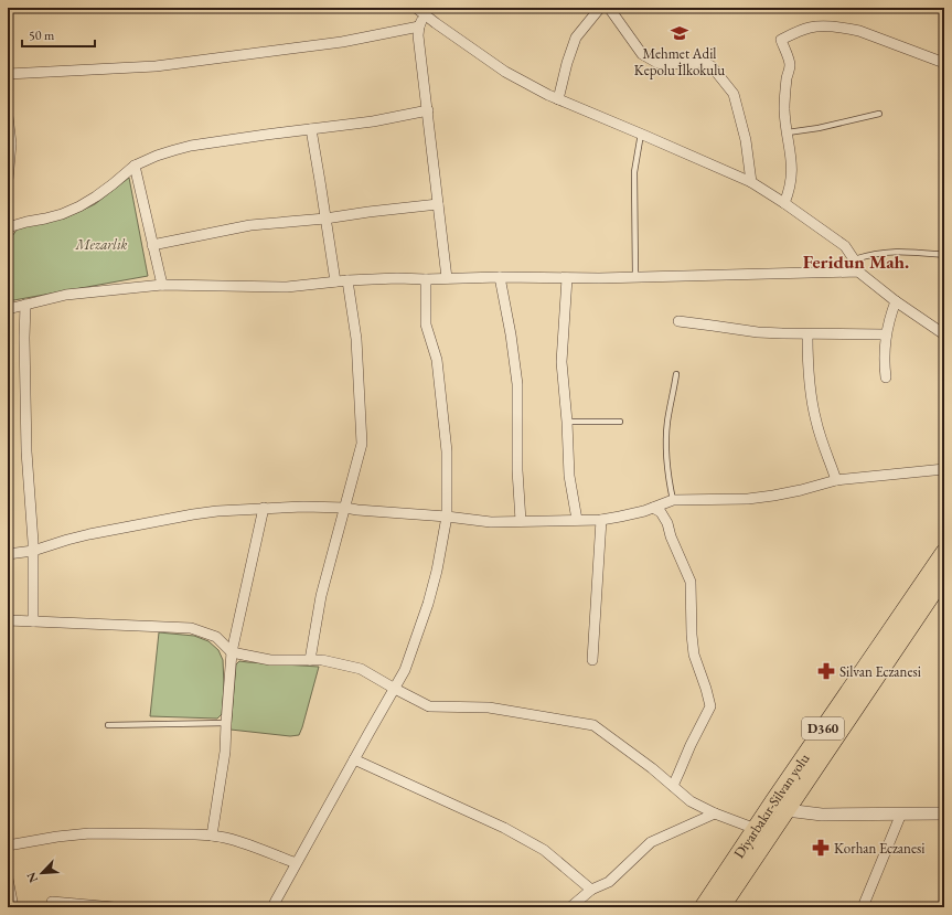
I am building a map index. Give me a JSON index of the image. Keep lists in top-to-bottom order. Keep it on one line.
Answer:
{"streets":{"highway":["D360","Diyarbakır-Silvan yolu"]},"districts":["Feridun Mah."],"parks":["Mezarlık"],"places":{"school or university":["Mehmet Adil Kepolu İlkokulu"],"pharmacy":["Silvan Eczanesi","Korhan Eczanesi"]},"scale_bar":"50 m","north":"bottom left"}
